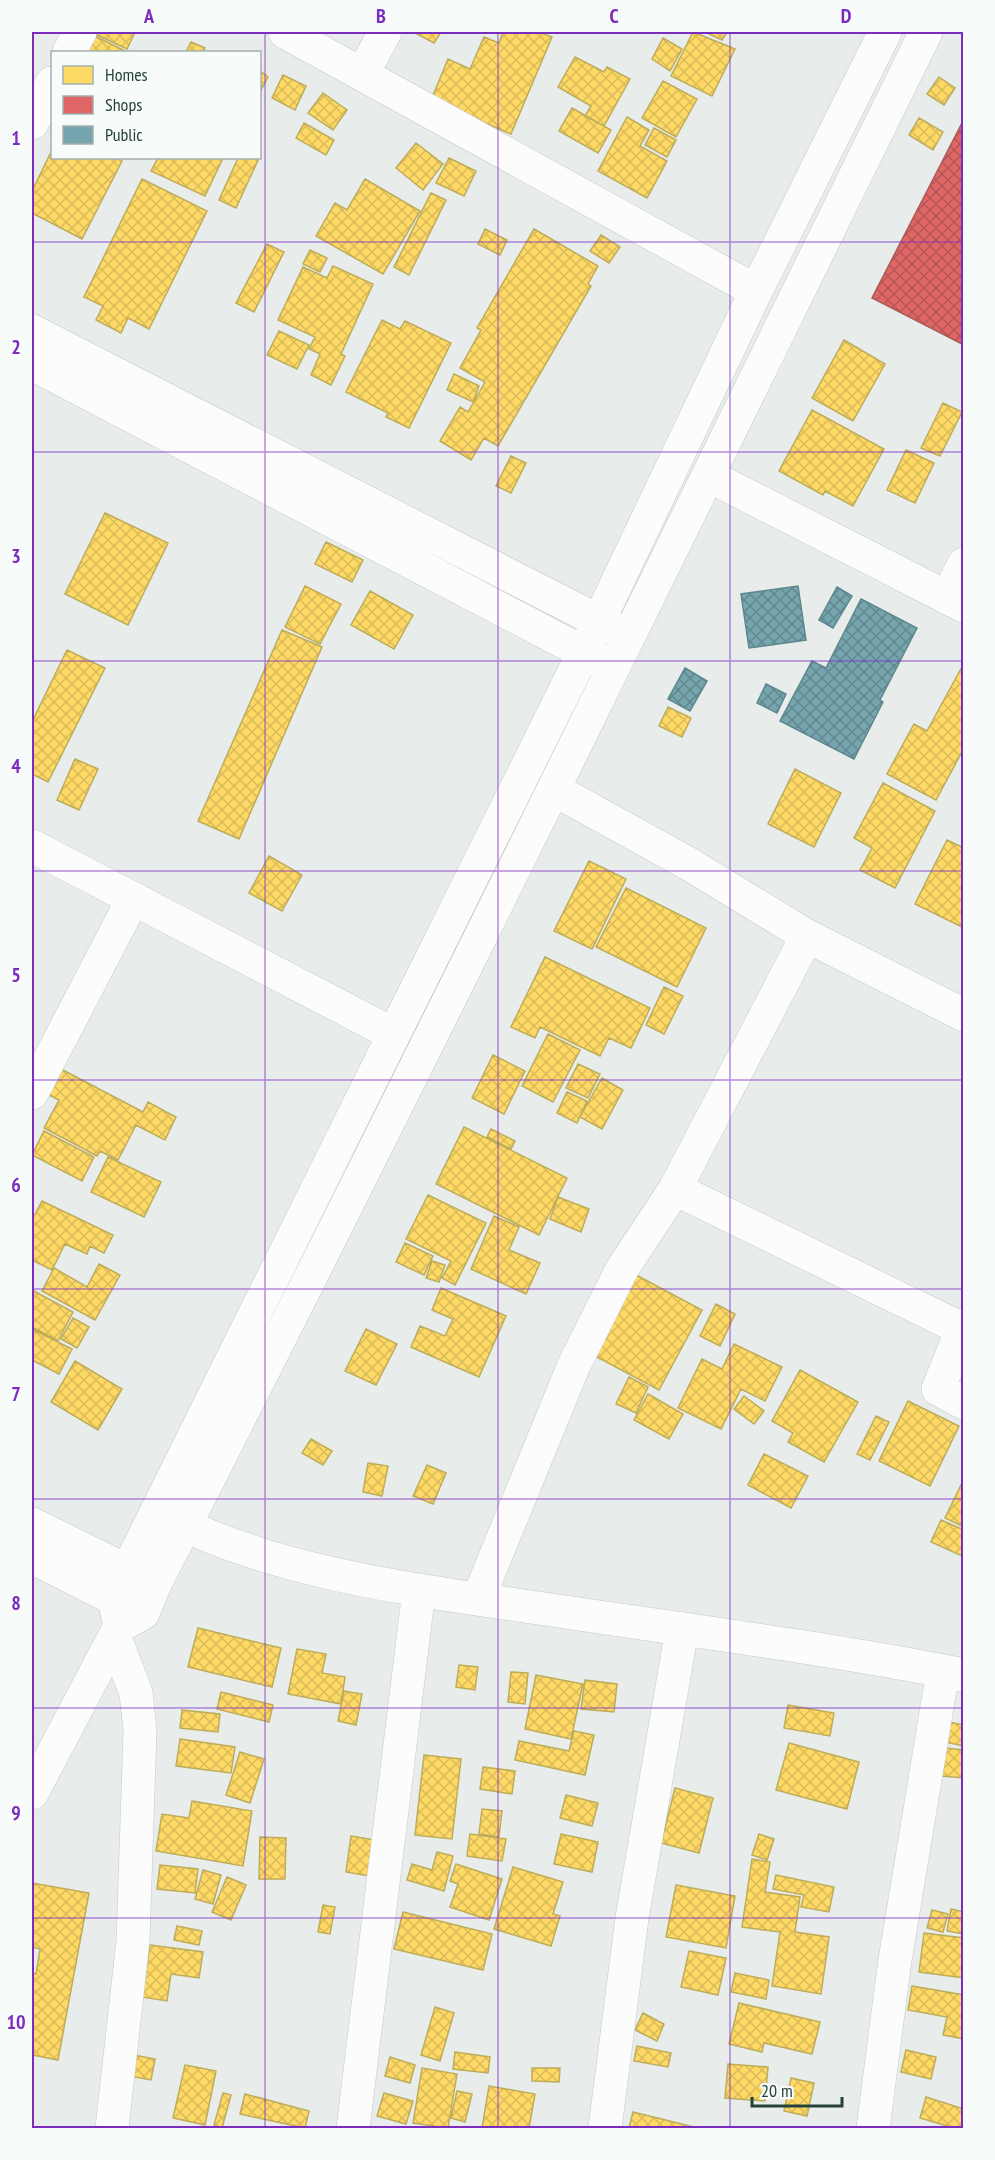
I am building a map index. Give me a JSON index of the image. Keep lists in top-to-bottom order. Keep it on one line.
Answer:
{"legend":["Homes","Shops","Public"],"scale_bar":"20 m","grid":{"columns":["A","B","C","D"],"rows":["1","2","3","4","5","6","7","8","9","10"]}}
